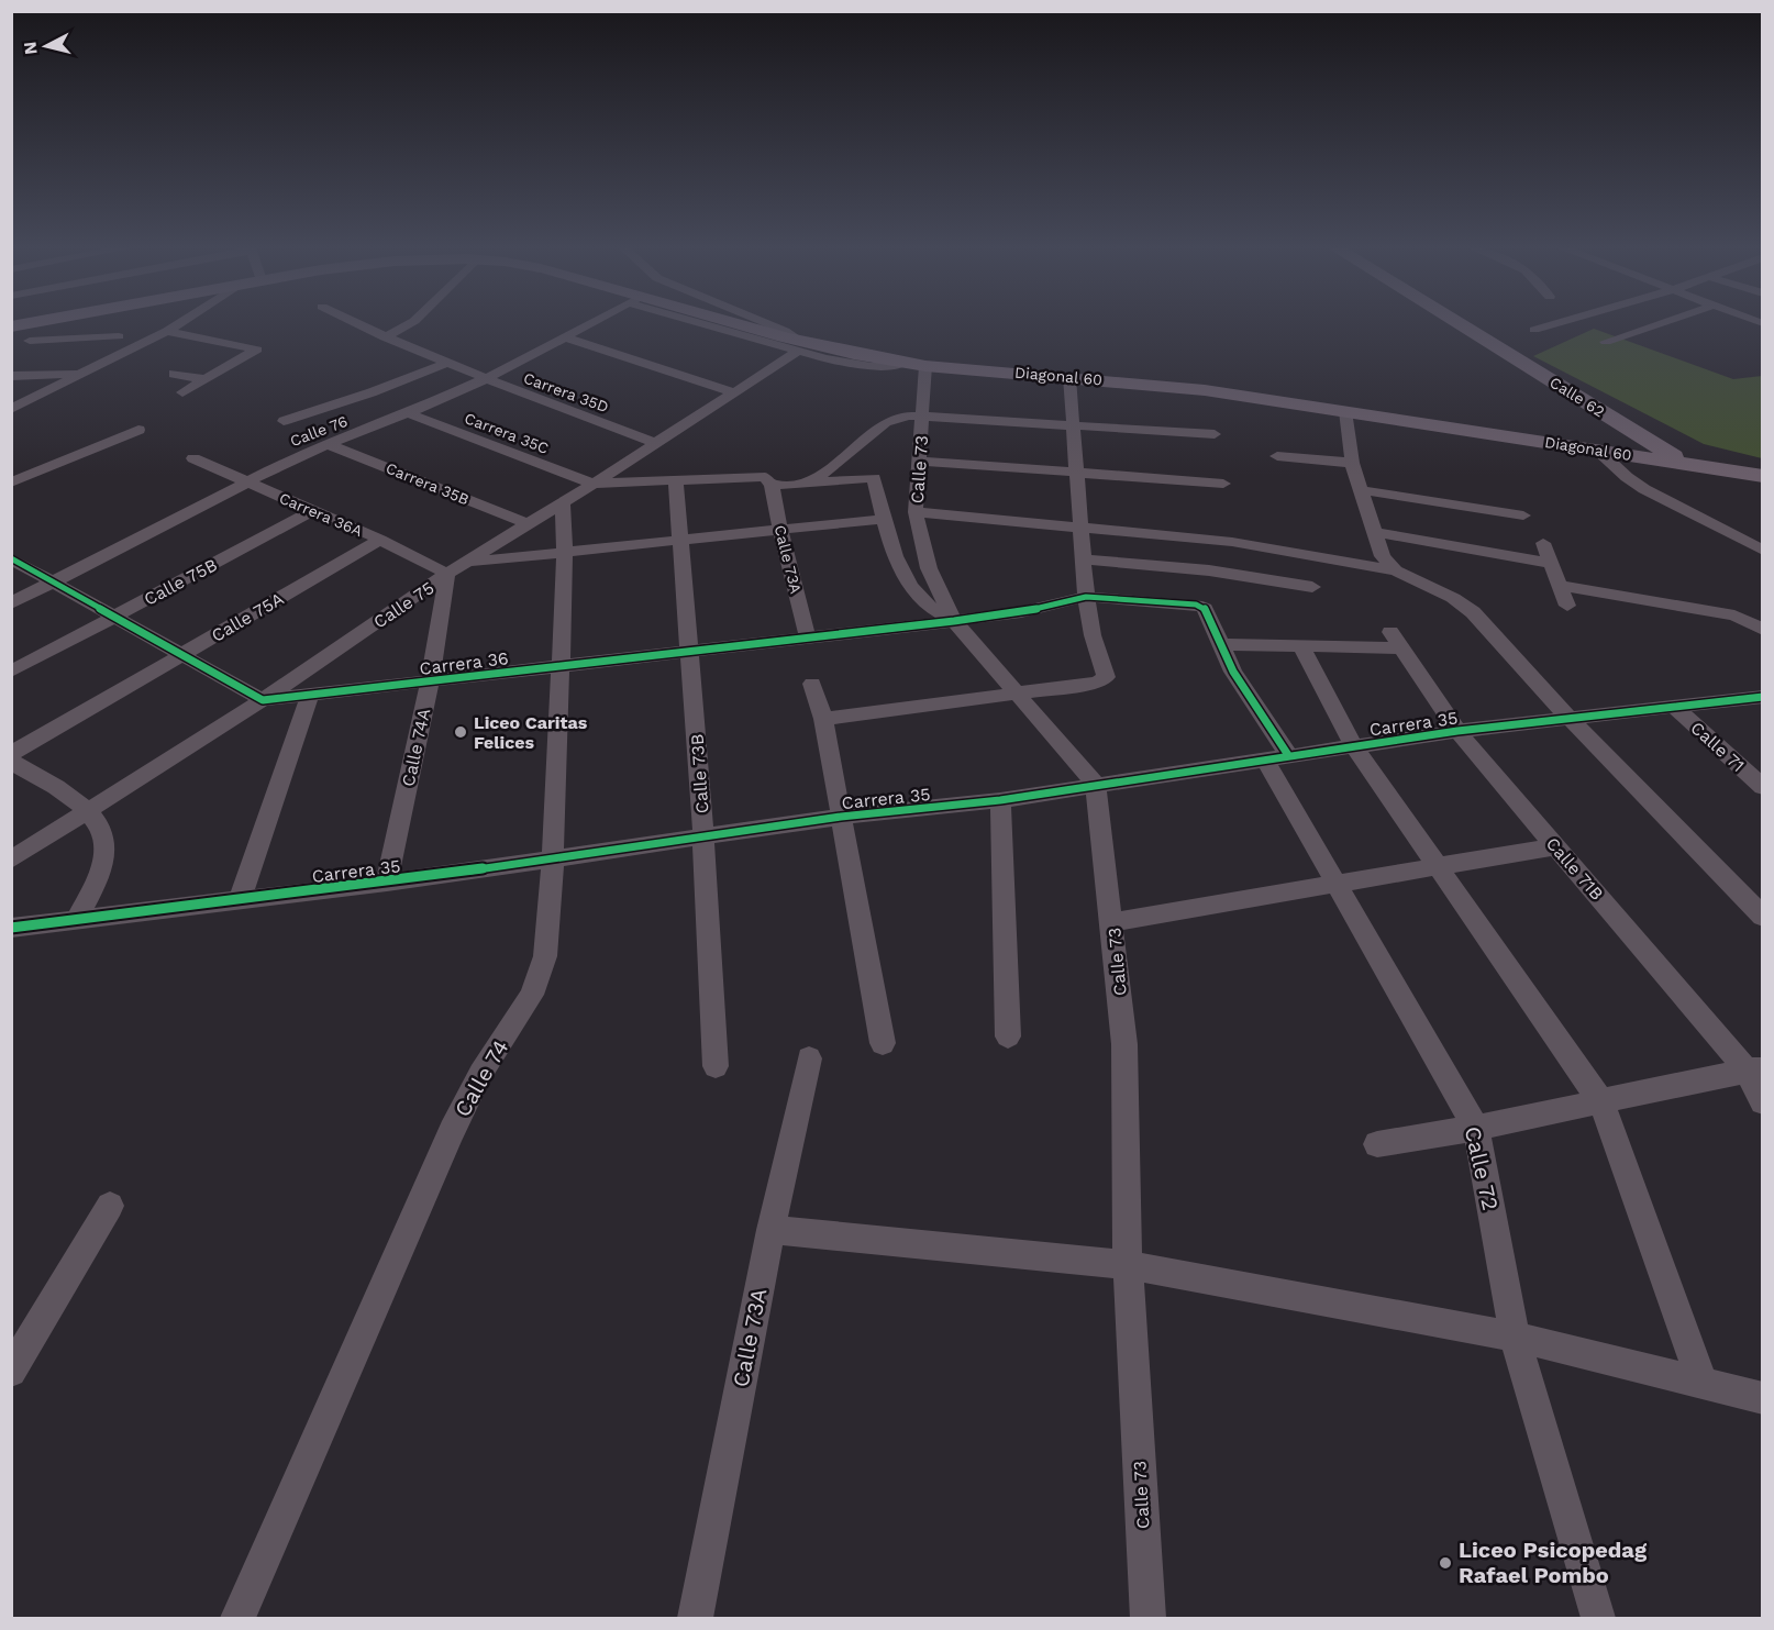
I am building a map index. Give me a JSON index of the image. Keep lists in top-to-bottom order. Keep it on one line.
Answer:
{"streets":{"main road":["Diagonal 60","Calle 62"],"street":["Carrera 35D","Calle 76","Carrera 35C","Calle 73","Carrera 35B","Carrera 36A","Calle 73A","Calle 75B","Calle 75","Calle 75A","Carrera 36","Carrera 35","Calle 71","Calle 74A","Calle 73B","Calle 71B","Calle 74","Calle 72"]},"crossings":[["Diagonal 60","Calle 62"],["Diagonal 60","Calle 73"],["Diagonal 60","Calle 75"],["Carrera 35D","Calle 76"],["Carrera 35D","Calle 75"],["Calle 76","Carrera 35C"],["Calle 76","Carrera 35B"],["Calle 76","Carrera 36A"],["Carrera 35C","Calle 75"],["Calle 73","Carrera 36"],["Calle 73","Carrera 35"],["Carrera 35B","Calle 75"],["Carrera 36A","Calle 75B"],["Carrera 36A","Calle 75"],["Carrera 36A","Calle 75A"],["Carrera 36A","Calle 74A"],["Calle 73A","Carrera 36"],["Calle 75","Carrera 36"],["Calle 75","Calle 74A"],["Calle 75","Calle 74"],["Carrera 36","Carrera 35"],["Carrera 36","Calle 74A"],["Carrera 36","Calle 73B"],["Carrera 36","Calle 74"],["Carrera 35","Calle 71"],["Carrera 35","Calle 74A"],["Carrera 35","Calle 73B"],["Carrera 35","Calle 71B"],["Carrera 35","Calle 74"],["Carrera 35","Calle 72"]],"places":["Liceo Caritas Felices","Liceo Psicopedag Rafael Pombo"],"north":"left"}
